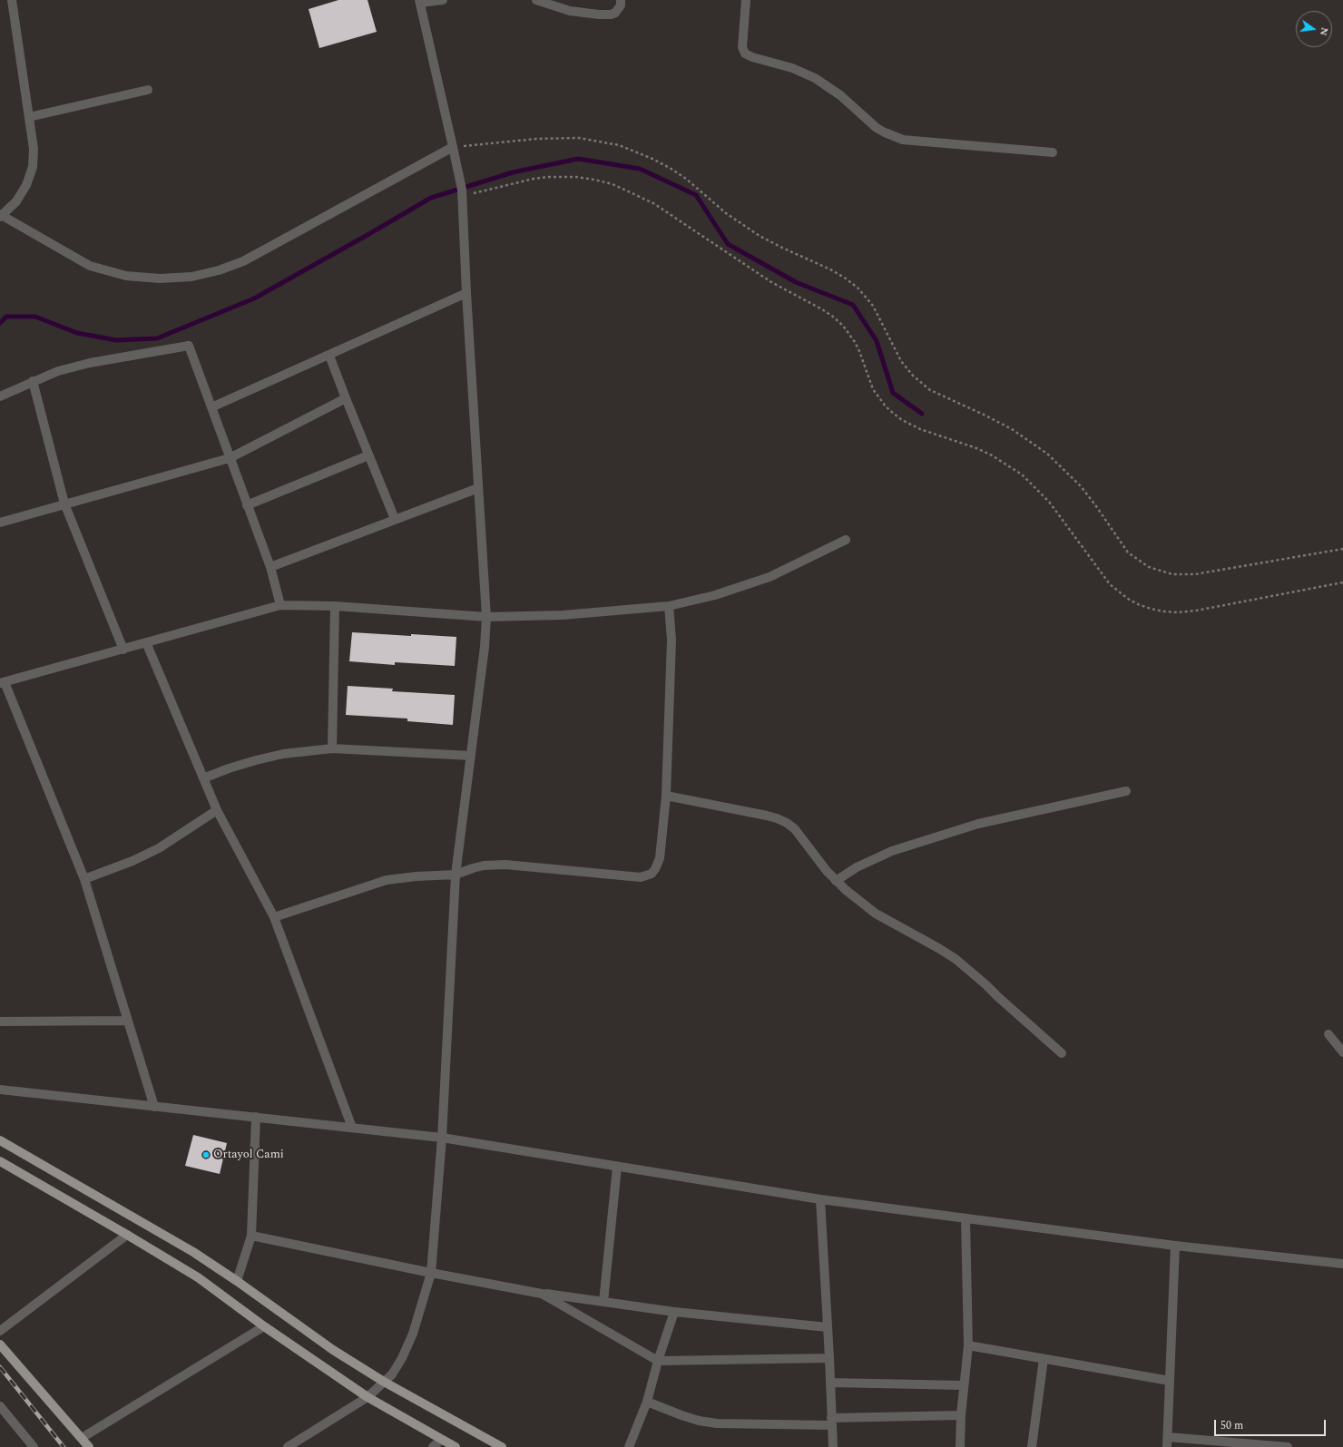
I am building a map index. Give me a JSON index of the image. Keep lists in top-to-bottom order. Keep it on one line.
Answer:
{"places":["Ortayol Cami"],"scale_bar":"50 m","north":"right"}
